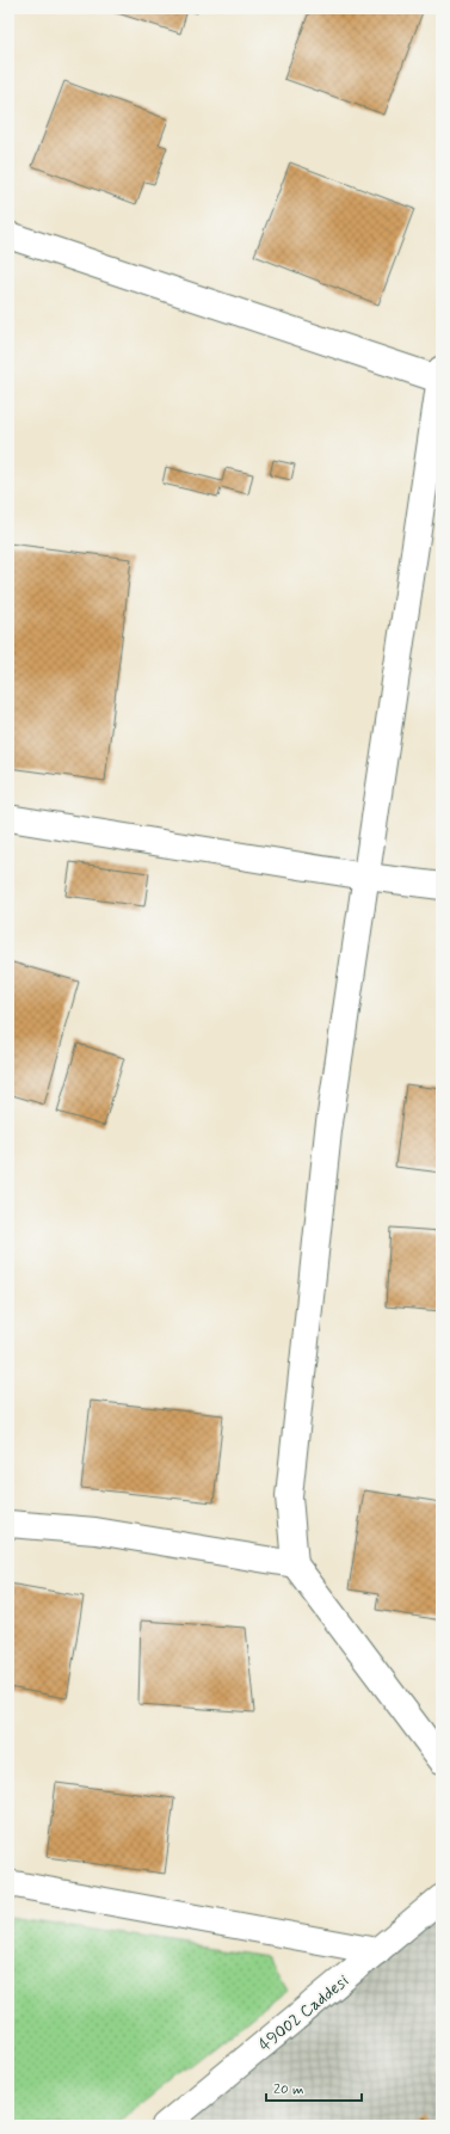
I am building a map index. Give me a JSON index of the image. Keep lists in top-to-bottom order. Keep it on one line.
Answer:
{"streets":{"street":["49002 Caddesi"]},"scale_bar":"20 m"}
